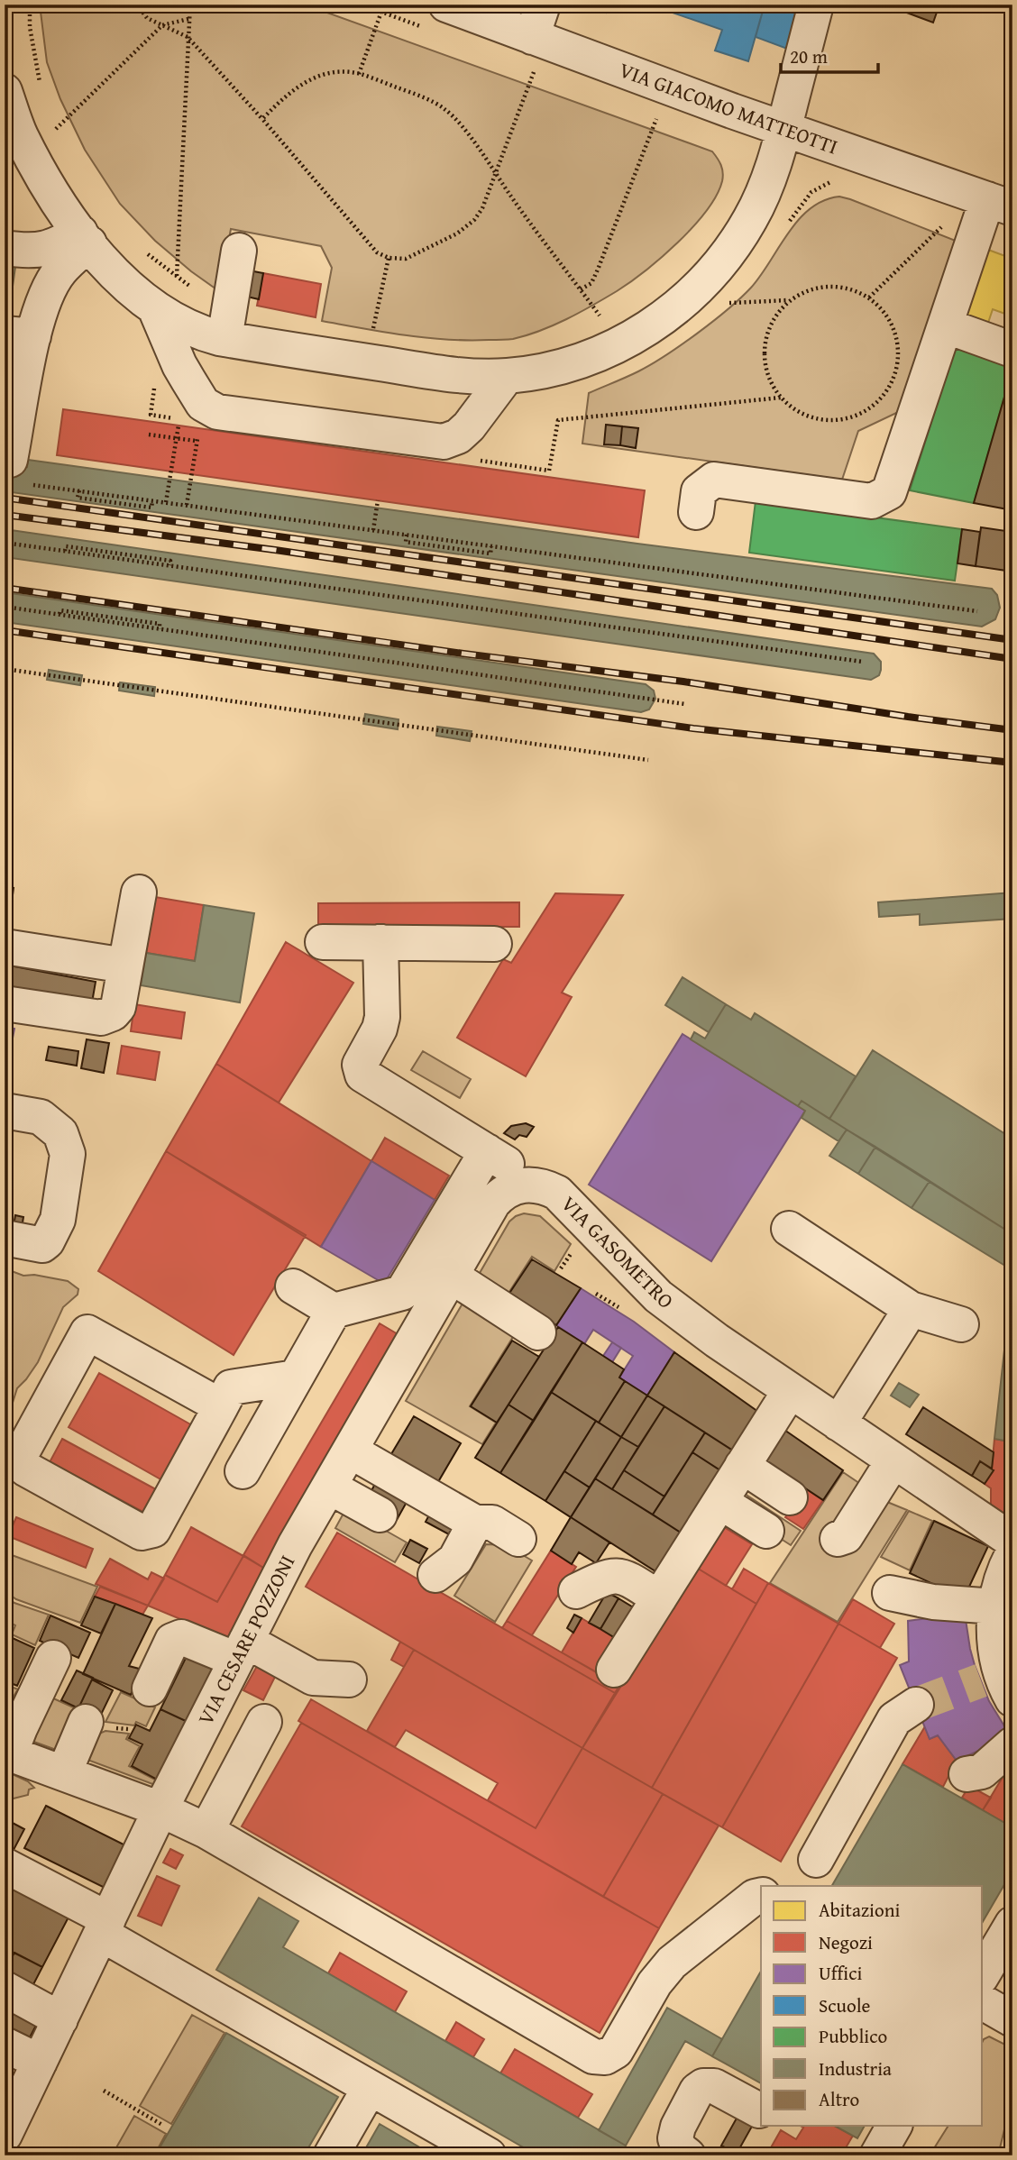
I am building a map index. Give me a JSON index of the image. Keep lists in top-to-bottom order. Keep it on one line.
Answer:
{"streets":{"street":["VIA GIACOMO MATTEOTTI","VIA GASOMETRO","VIA CESARE POZZONI"]},"crossings":[["VIA GASOMETRO","VIA CESARE POZZONI"]],"legend":["Abitazioni","Negozi","Uffici","Scuole","Pubblico","Industria","Altro"],"scale_bar":"20 m"}
